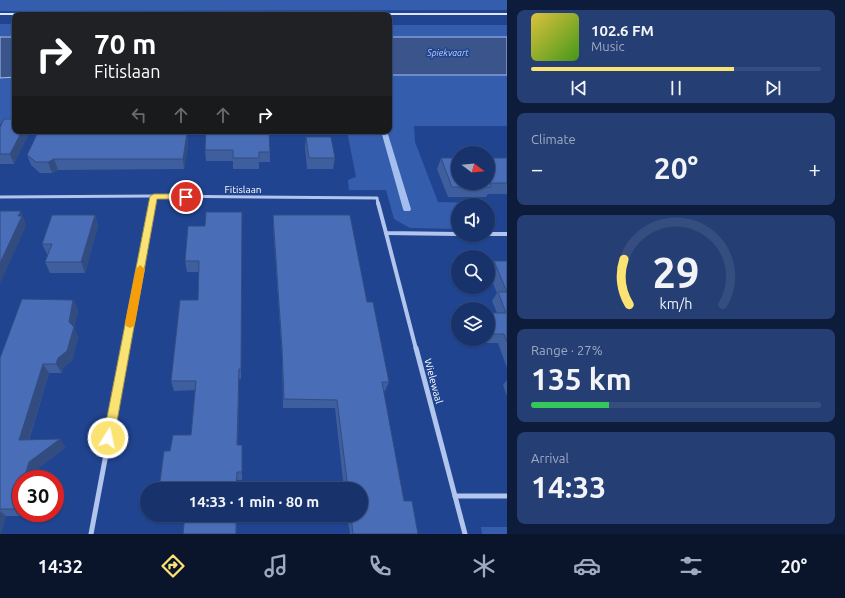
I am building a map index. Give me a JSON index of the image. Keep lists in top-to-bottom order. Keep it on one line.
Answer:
{"streets":{"street":["Fitislaan","Wielewaal"]},"crossings":[["Fitislaan","Wielewaal"]],"water":["Spiekvaart"],"north":"right","page":{"turn":["70 m","Fitislaan"],"song":["102.6 FM","Music"],"tile":["Climate",["Range · 27%","135 km"],["Arrival","14:33"]],"heat":["−","20°","+"],"limit":"30","trip":"14:33 · 1 min · 80 m","tabs":["14:32","20°"],"gauge":["29","km/h"]}}
